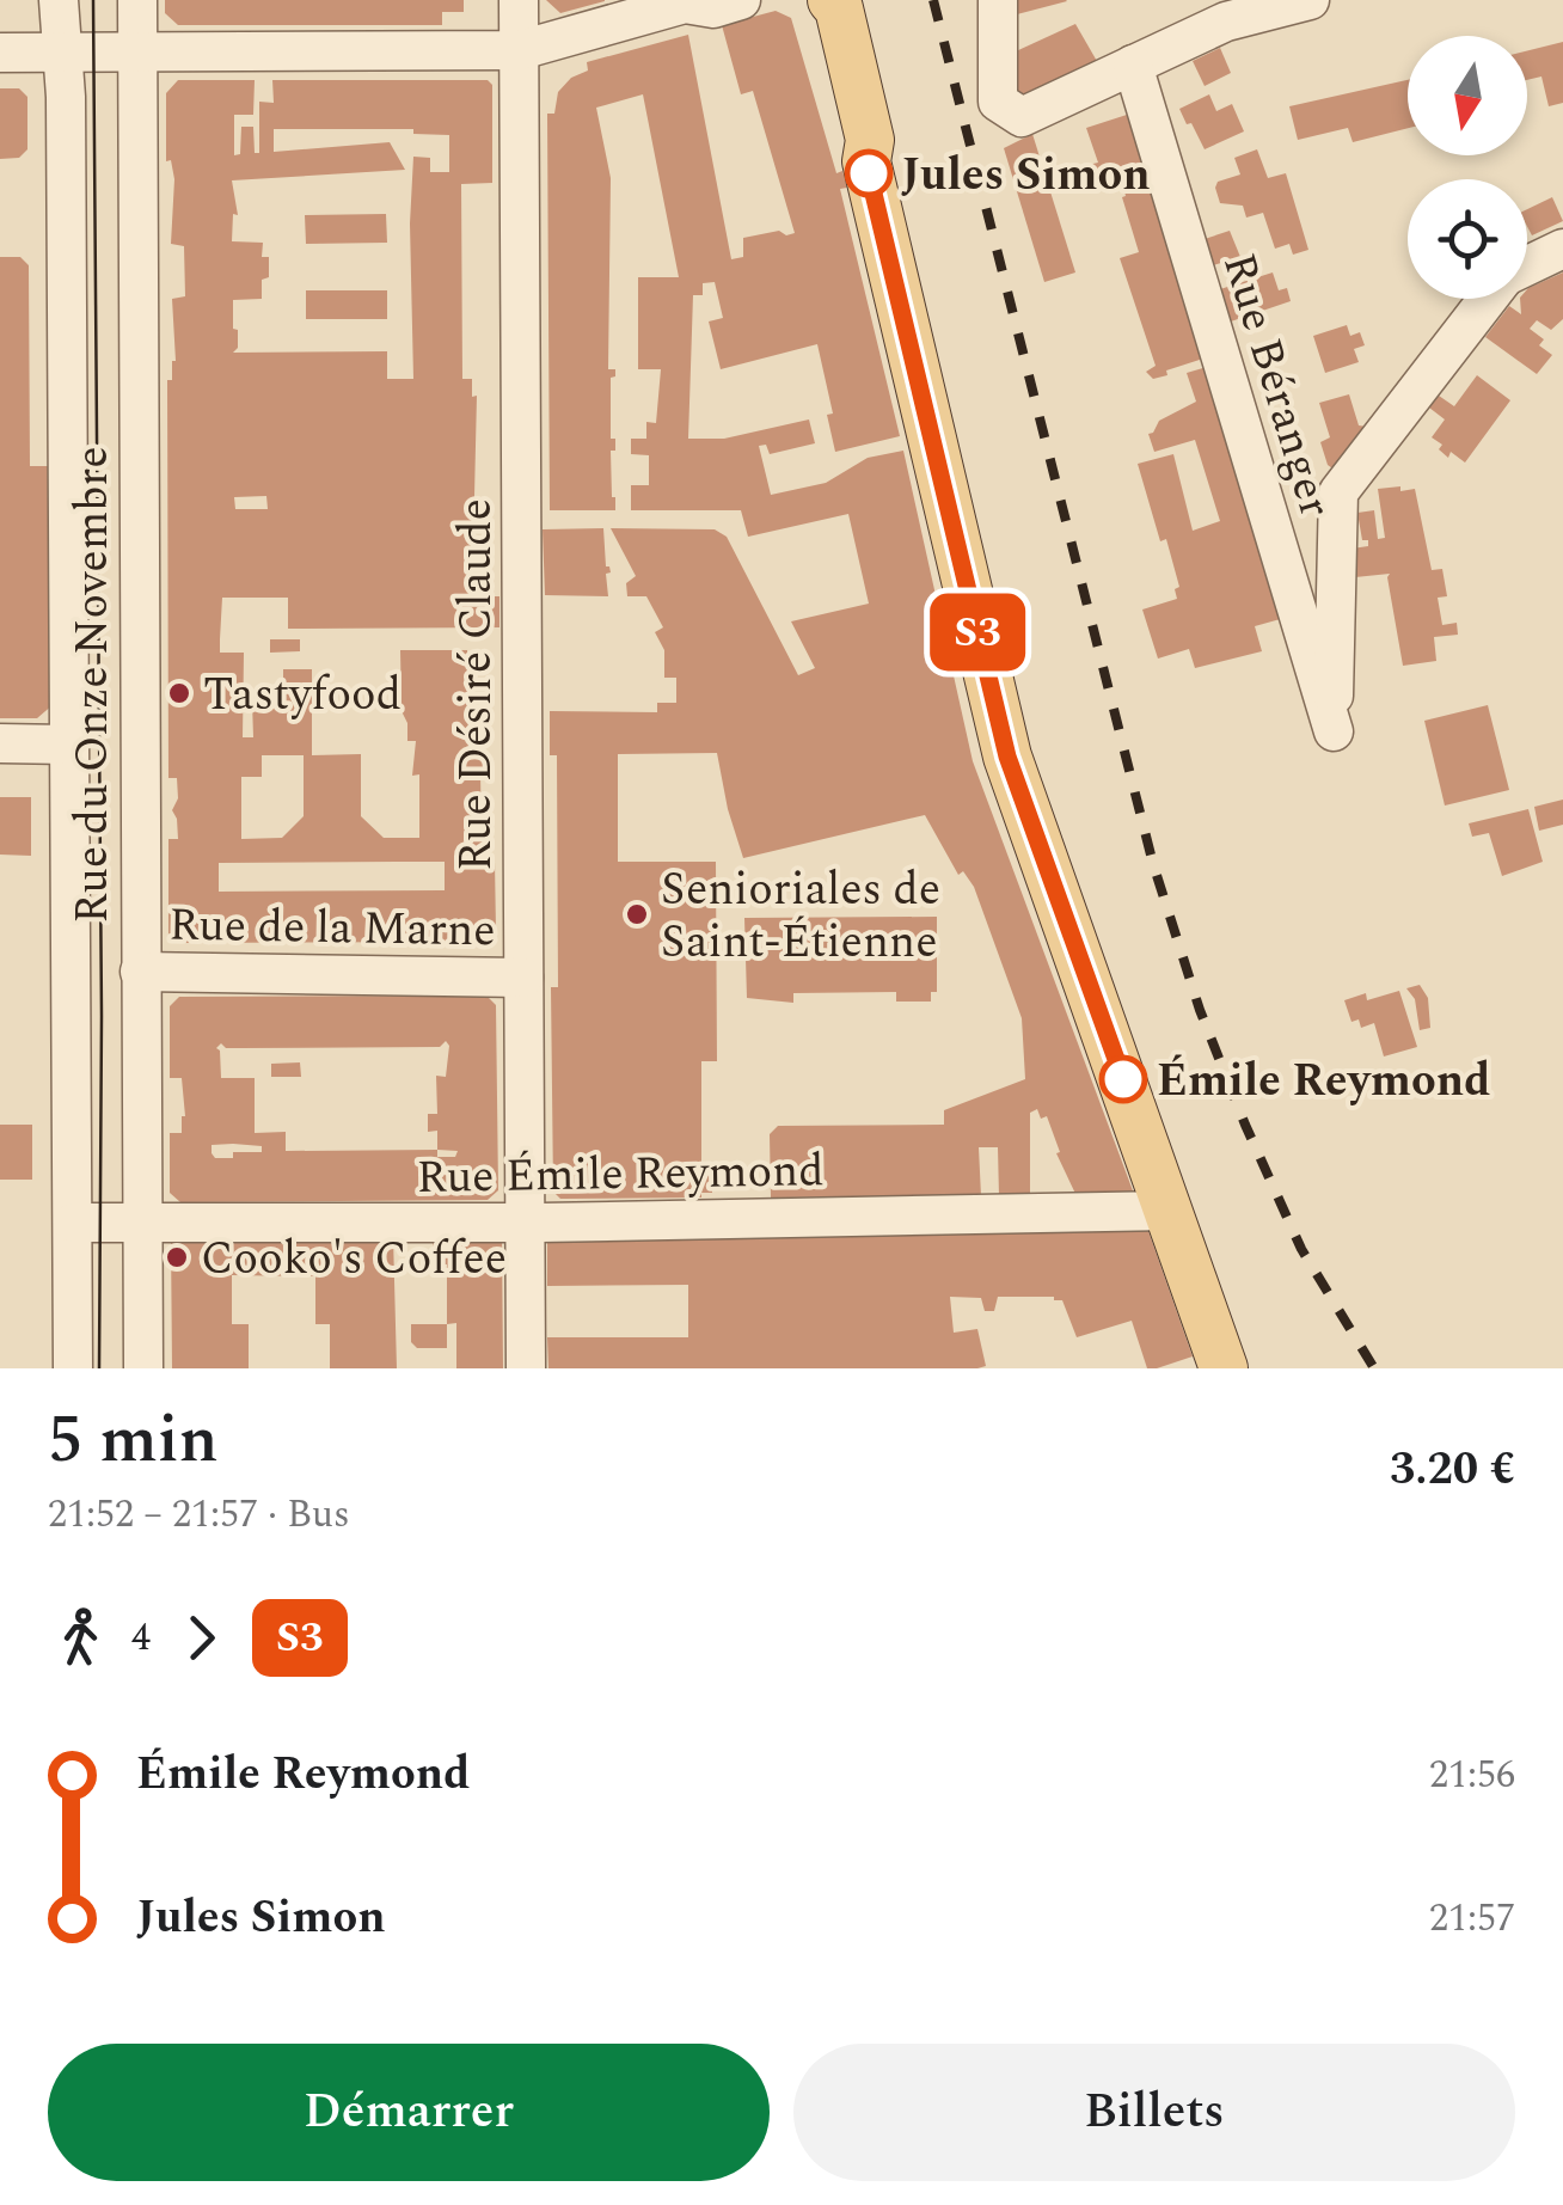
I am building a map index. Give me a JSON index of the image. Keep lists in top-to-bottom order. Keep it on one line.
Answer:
{"streets":{"street":["Rue Béranger","Rue du Onze Novembre","Rue Désiré Claude","Rue de la Marne","Rue Émile Reymond"]},"crossings":[["Rue du Onze Novembre","Rue de la Marne"],["Rue du Onze Novembre","Rue Émile Reymond"],["Rue Désiré Claude","Rue de la Marne"],["Rue Désiré Claude","Rue Émile Reymond"]],"places":["Jules Simon","Tastyfood","Senioriales de Saint-Étienne","Émile Reymond","Cooko's Coffee"],"lines":["bus line S3"],"north":"bottom","page":{"on_map":"S3","heading":["5 min","21:52 – 21:57 · Bus","3.20 €"],"legs":["4","S3"],"list":[{"name":"Émile Reymond","value":"21:56"},{"name":"Jules Simon","value":"21:57"}],"buttons":["Démarrer","Billets"]}}
